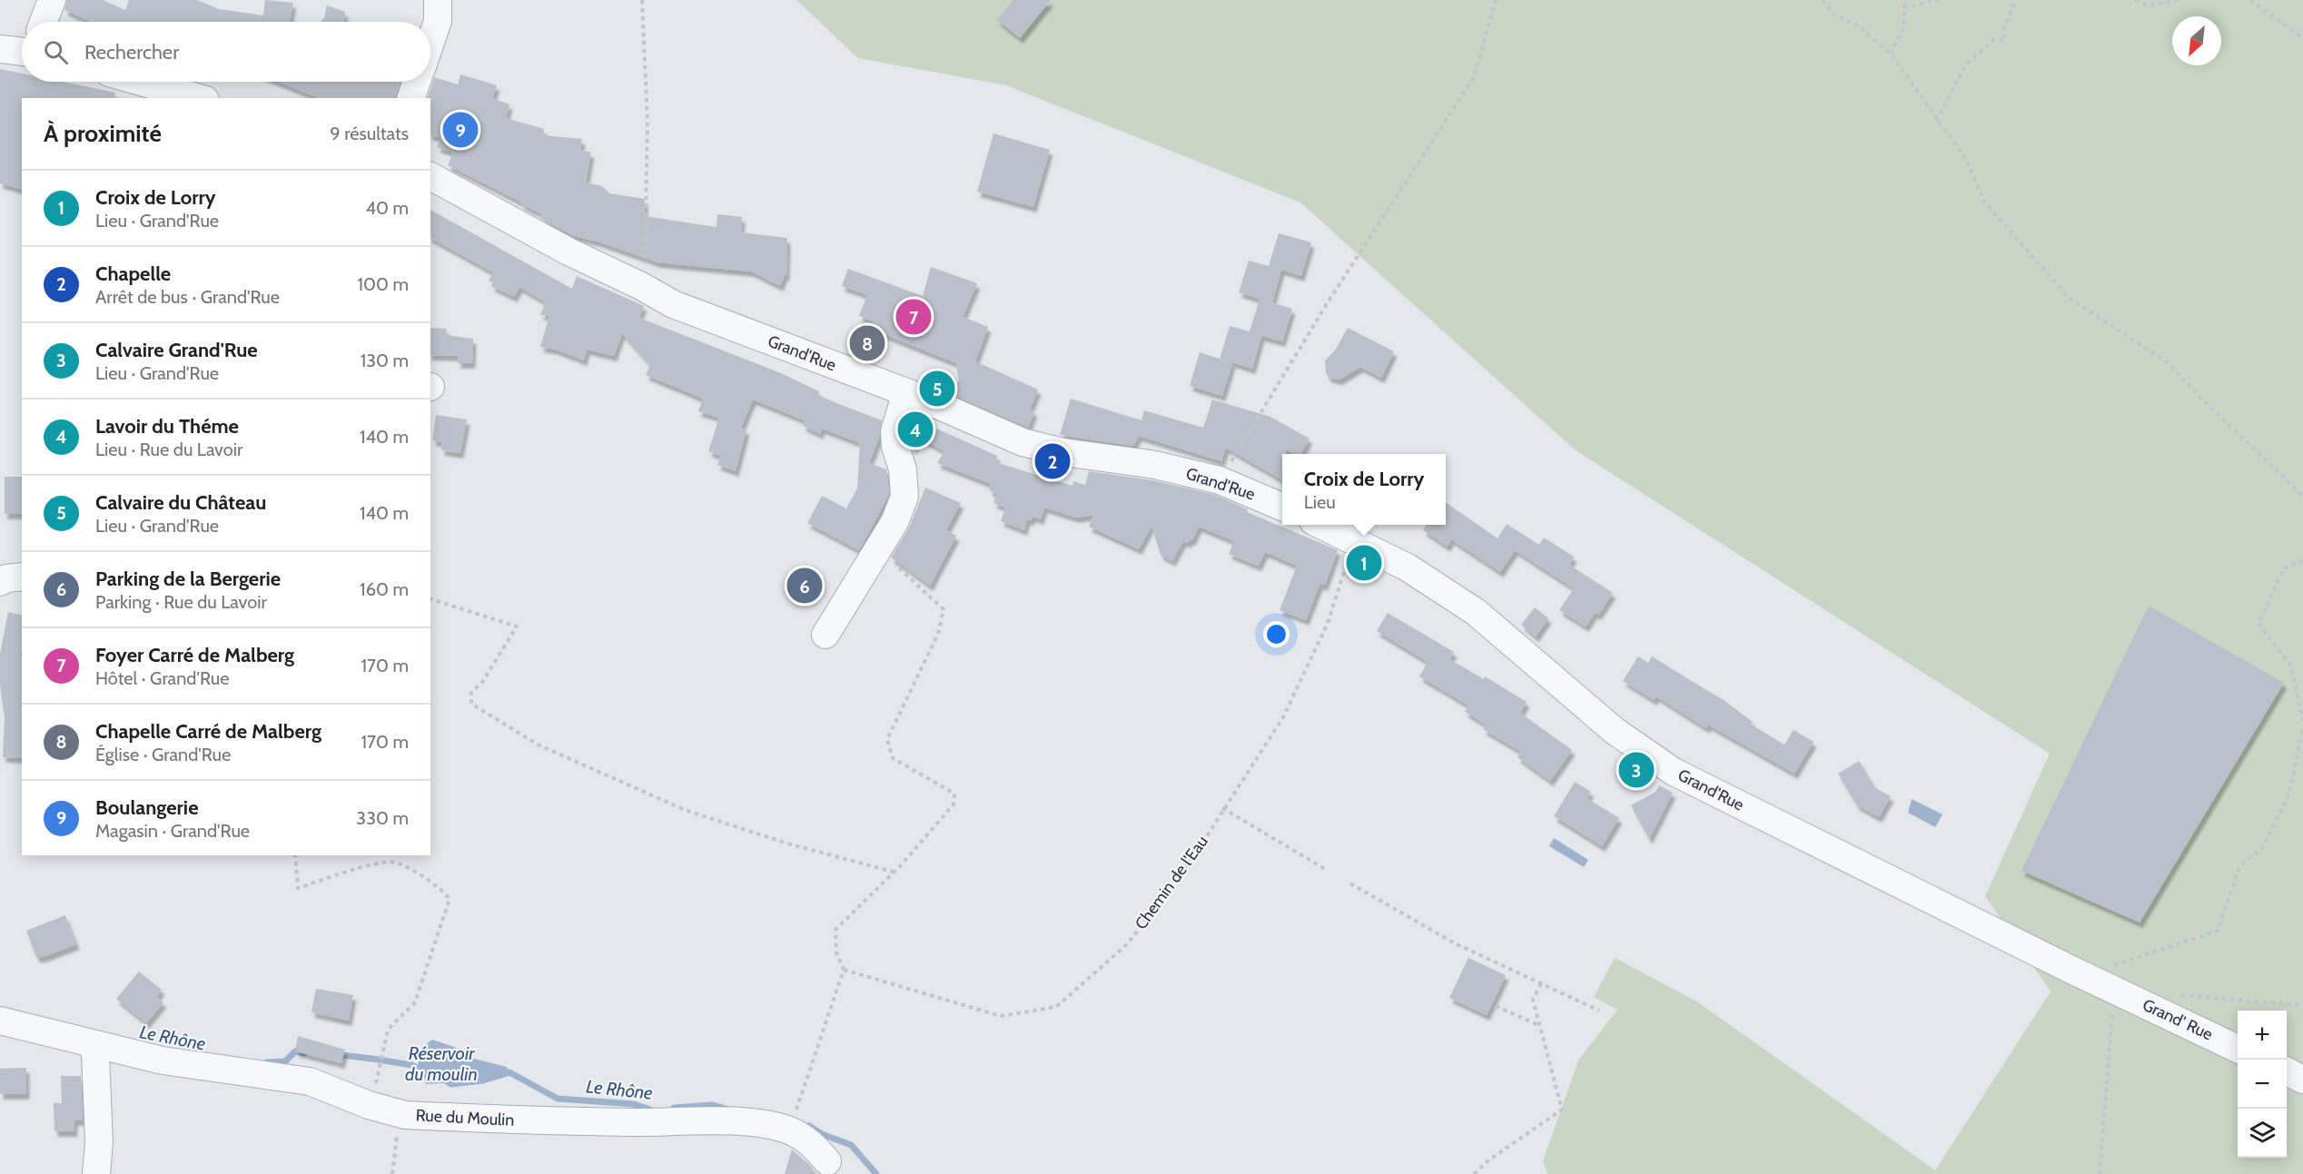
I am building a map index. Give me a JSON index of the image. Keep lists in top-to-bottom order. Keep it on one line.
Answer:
{"streets":{"street":["Grand'Rue","Grand' Rue","Rue du Moulin"],"path":["Chemin de l'Eau"]},"crossings":[["Grand'Rue","Chemin de l'Eau"],["Grand'Rue","Grand' Rue"]],"water":["Le Rhône","Réservoir du moulin"],"north":"bottom left","page":{"search":"Rechercher","heading":["À proximité","9 résultats"],"pins":["9","7","8","5","4","2","1","6","3"],"list":[{"mark":"1","name":"Croix de Lorry","note":"Lieu · Grand'Rue","value":"40 m"},{"mark":"2","name":"Chapelle","note":"Arrêt de bus · Grand'Rue","value":"100 m"},{"mark":"3","name":"Calvaire Grand'Rue","note":"Lieu · Grand'Rue","value":"130 m"},{"mark":"4","name":"Lavoir du Théme","note":"Lieu · Rue du Lavoir","value":"140 m"},{"mark":"5","name":"Calvaire du Château","note":"Lieu · Grand'Rue","value":"140 m"},{"mark":"6","name":"Parking de la Bergerie","note":"Parking · Rue du Lavoir","value":"160 m"},{"mark":"7","name":"Foyer Carré de Malberg","note":"Hôtel · Grand'Rue","value":"170 m"},{"mark":"8","name":"Chapelle Carré de Malberg","note":"Église · Grand'Rue","value":"170 m"},{"mark":"9","name":"Boulangerie","note":"Magasin · Grand'Rue","value":"330 m"}],"popup":["Croix de Lorry","Lieu"],"map_buttons":["+","−"]}}
